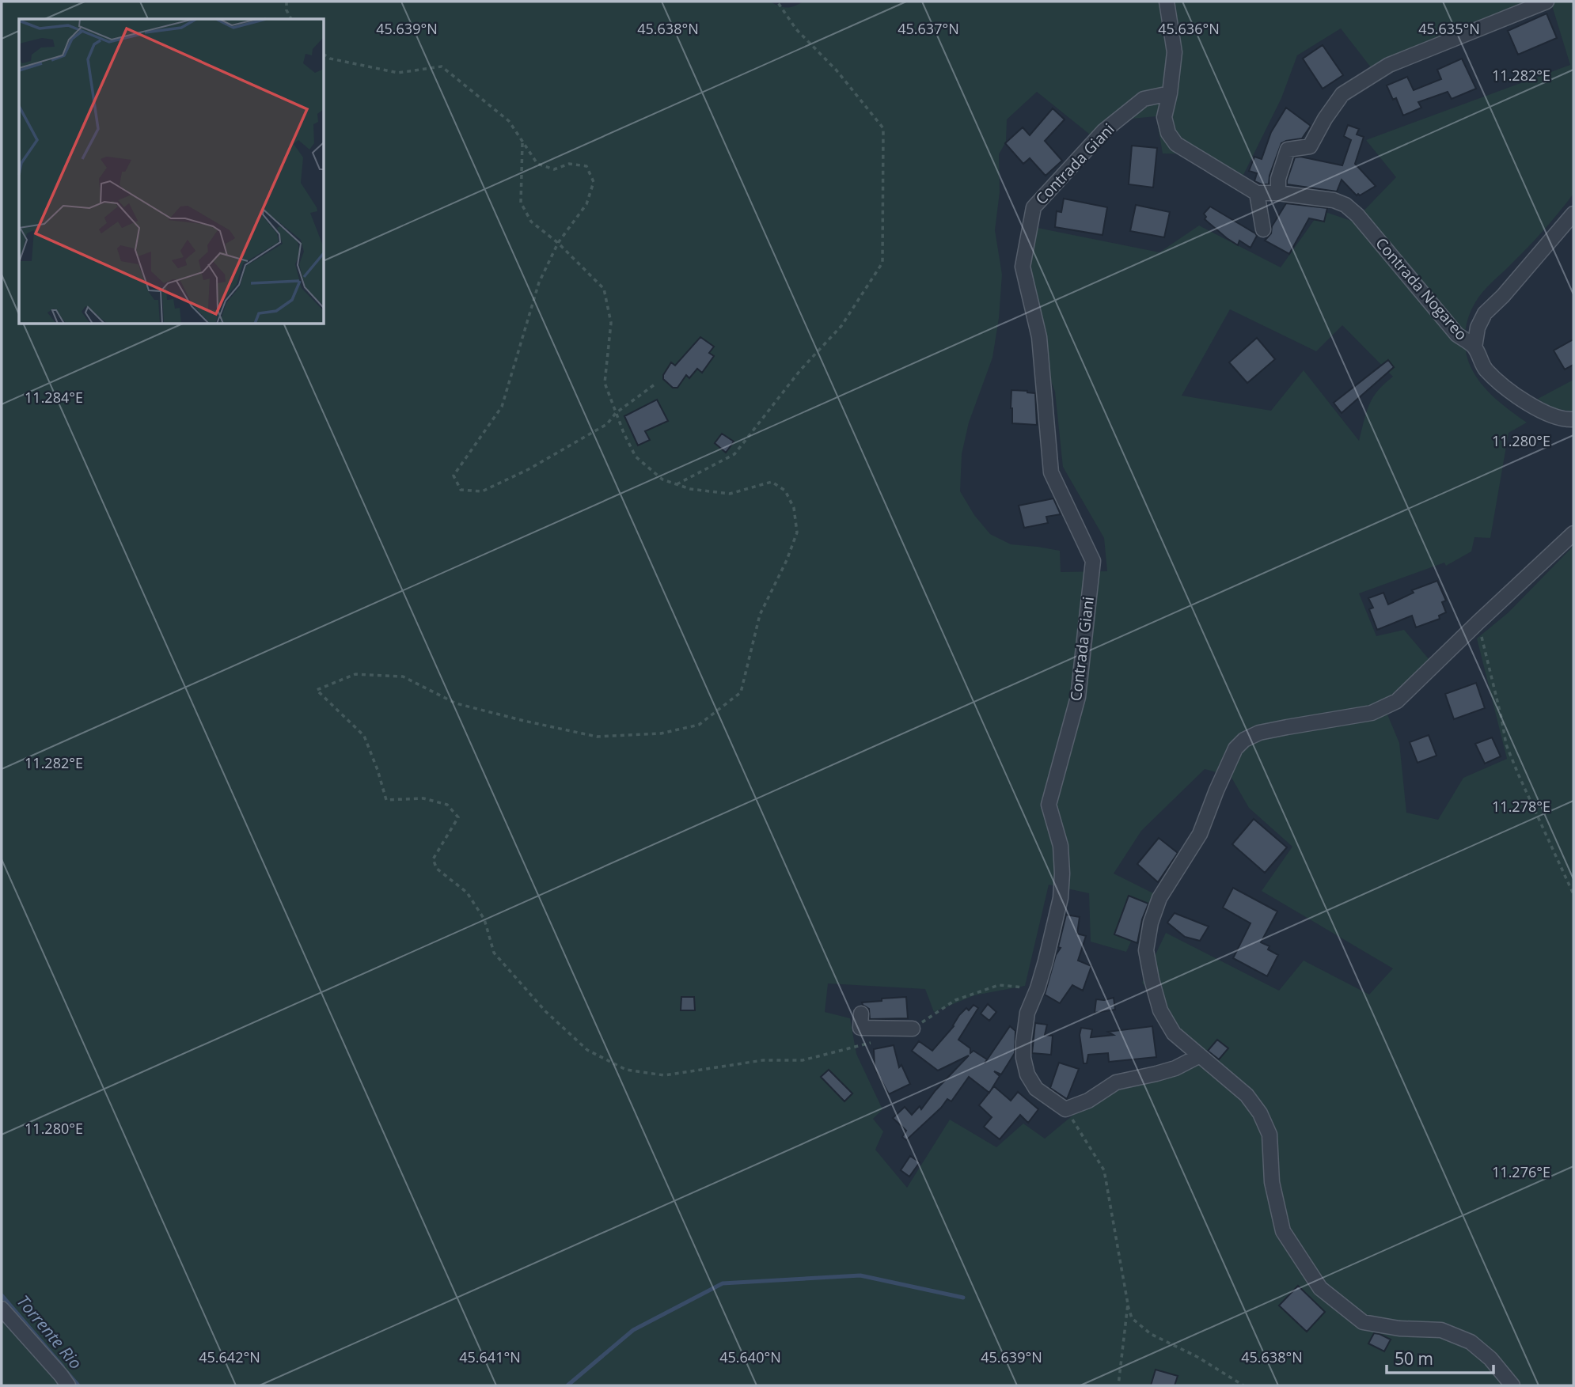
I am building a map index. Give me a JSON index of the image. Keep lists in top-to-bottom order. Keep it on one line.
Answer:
{"streets":{"street":["Contrada Giani","Contrada Nogareo"]},"crossings":[["Contrada Giani","Contrada Nogareo"]],"water":["Torrente Rio"],"scale_bar":"50 m","coordinates":["45.636°N","45.639°N","45.638°N","45.637°N","45.635°N","11.282°E","11.284°E","11.280°E","11.278°E","11.276°E","45.642°N","45.641°N","45.640°N"]}
